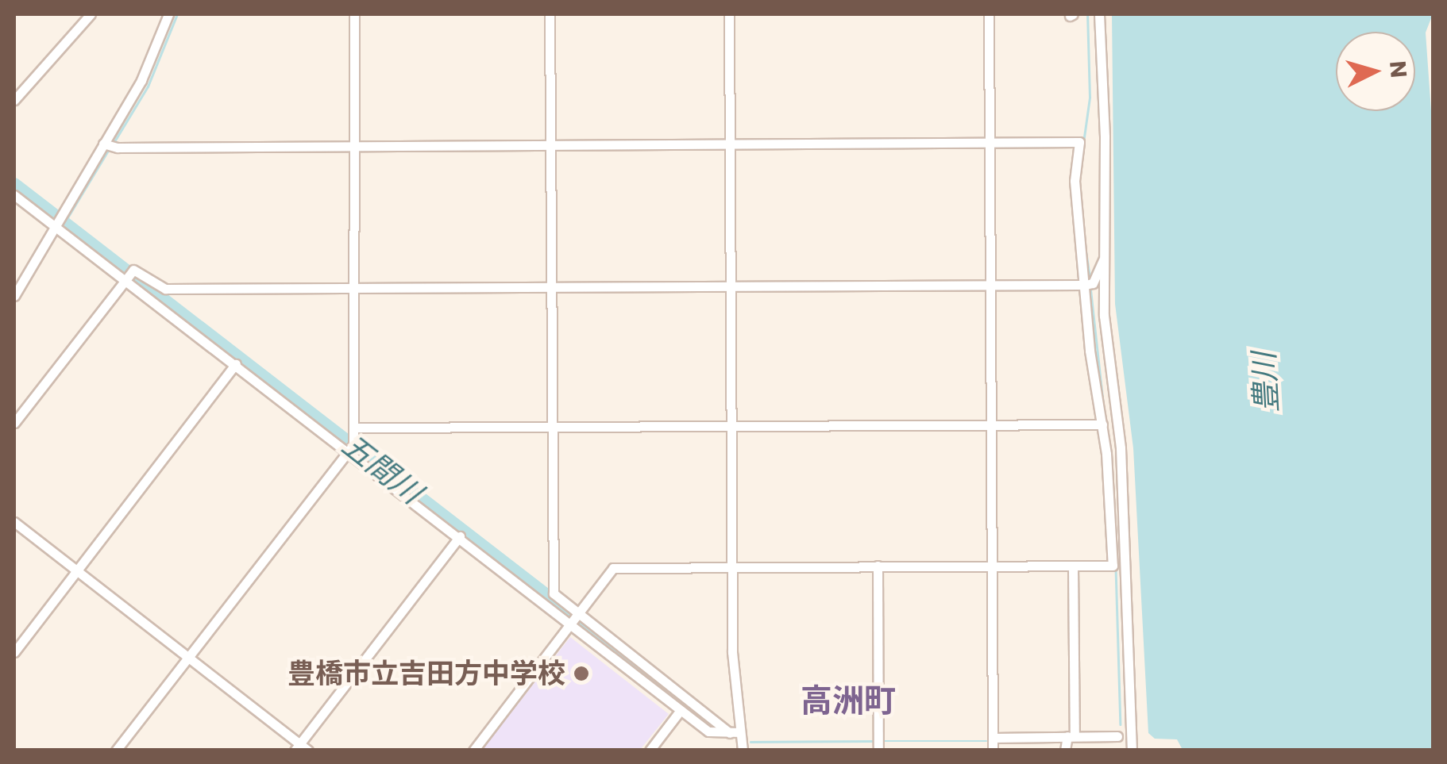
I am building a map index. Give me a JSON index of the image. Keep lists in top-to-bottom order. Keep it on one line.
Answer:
{"districts":["高洲町"],"water":["豊川","五間川"],"places":["豊橋市立吉田方中学校"],"north":"right"}
